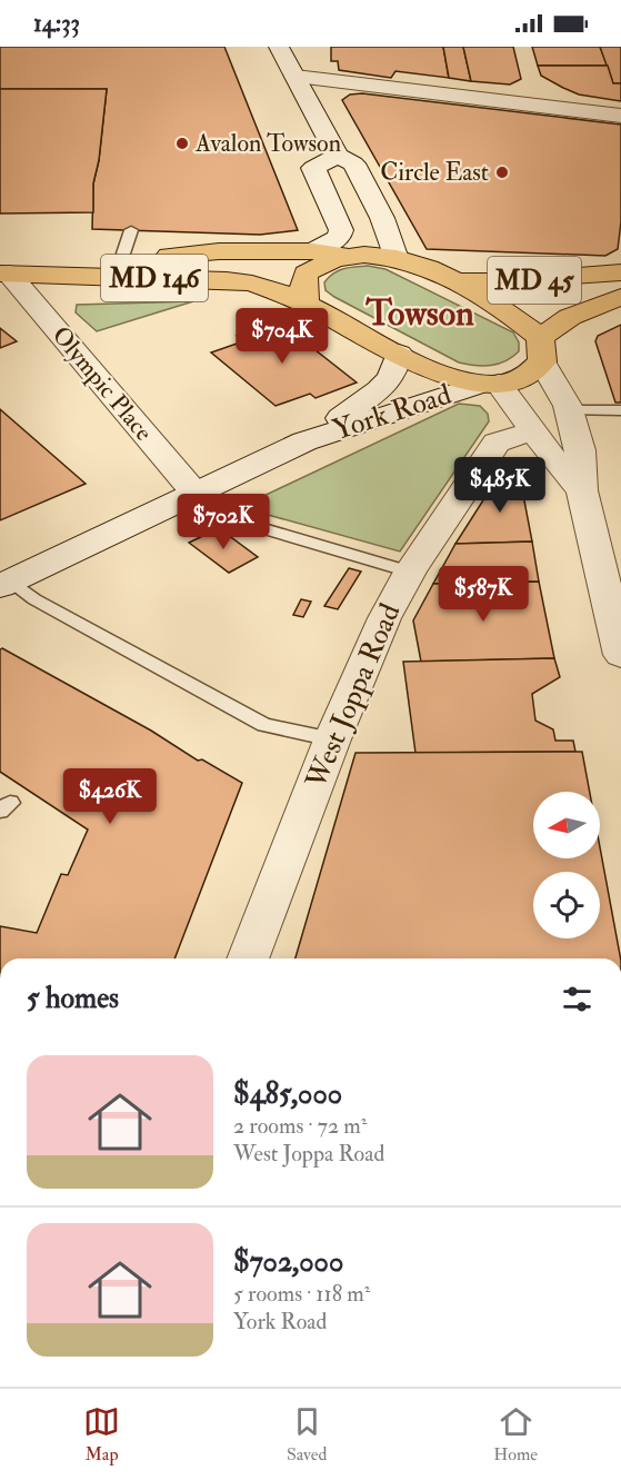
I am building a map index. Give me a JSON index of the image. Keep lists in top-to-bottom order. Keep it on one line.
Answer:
{"streets":{"main road":["MD 146","MD 45"],"street":["Olympic Place","York Road","West Joppa Road"]},"crossings":[["MD 146","MD 45"],["MD 146","Olympic Place"],["MD 45","York Road"],["Olympic Place","York Road"]],"districts":["Towson"],"places":["Avalon Towson","Circle East"],"north":"left","page":{"status":"14:33","price":["$704K","$485K","$702K","$587K","$426K"],"heading":"5 homes","list":[{"name":"$485,000","note":"2 rooms · 72 m² · West Joppa Road"},{"name":"$702,000","note":"5 rooms · 118 m² · York Road"}],"tabs":["Map","Saved","Home"]}}
